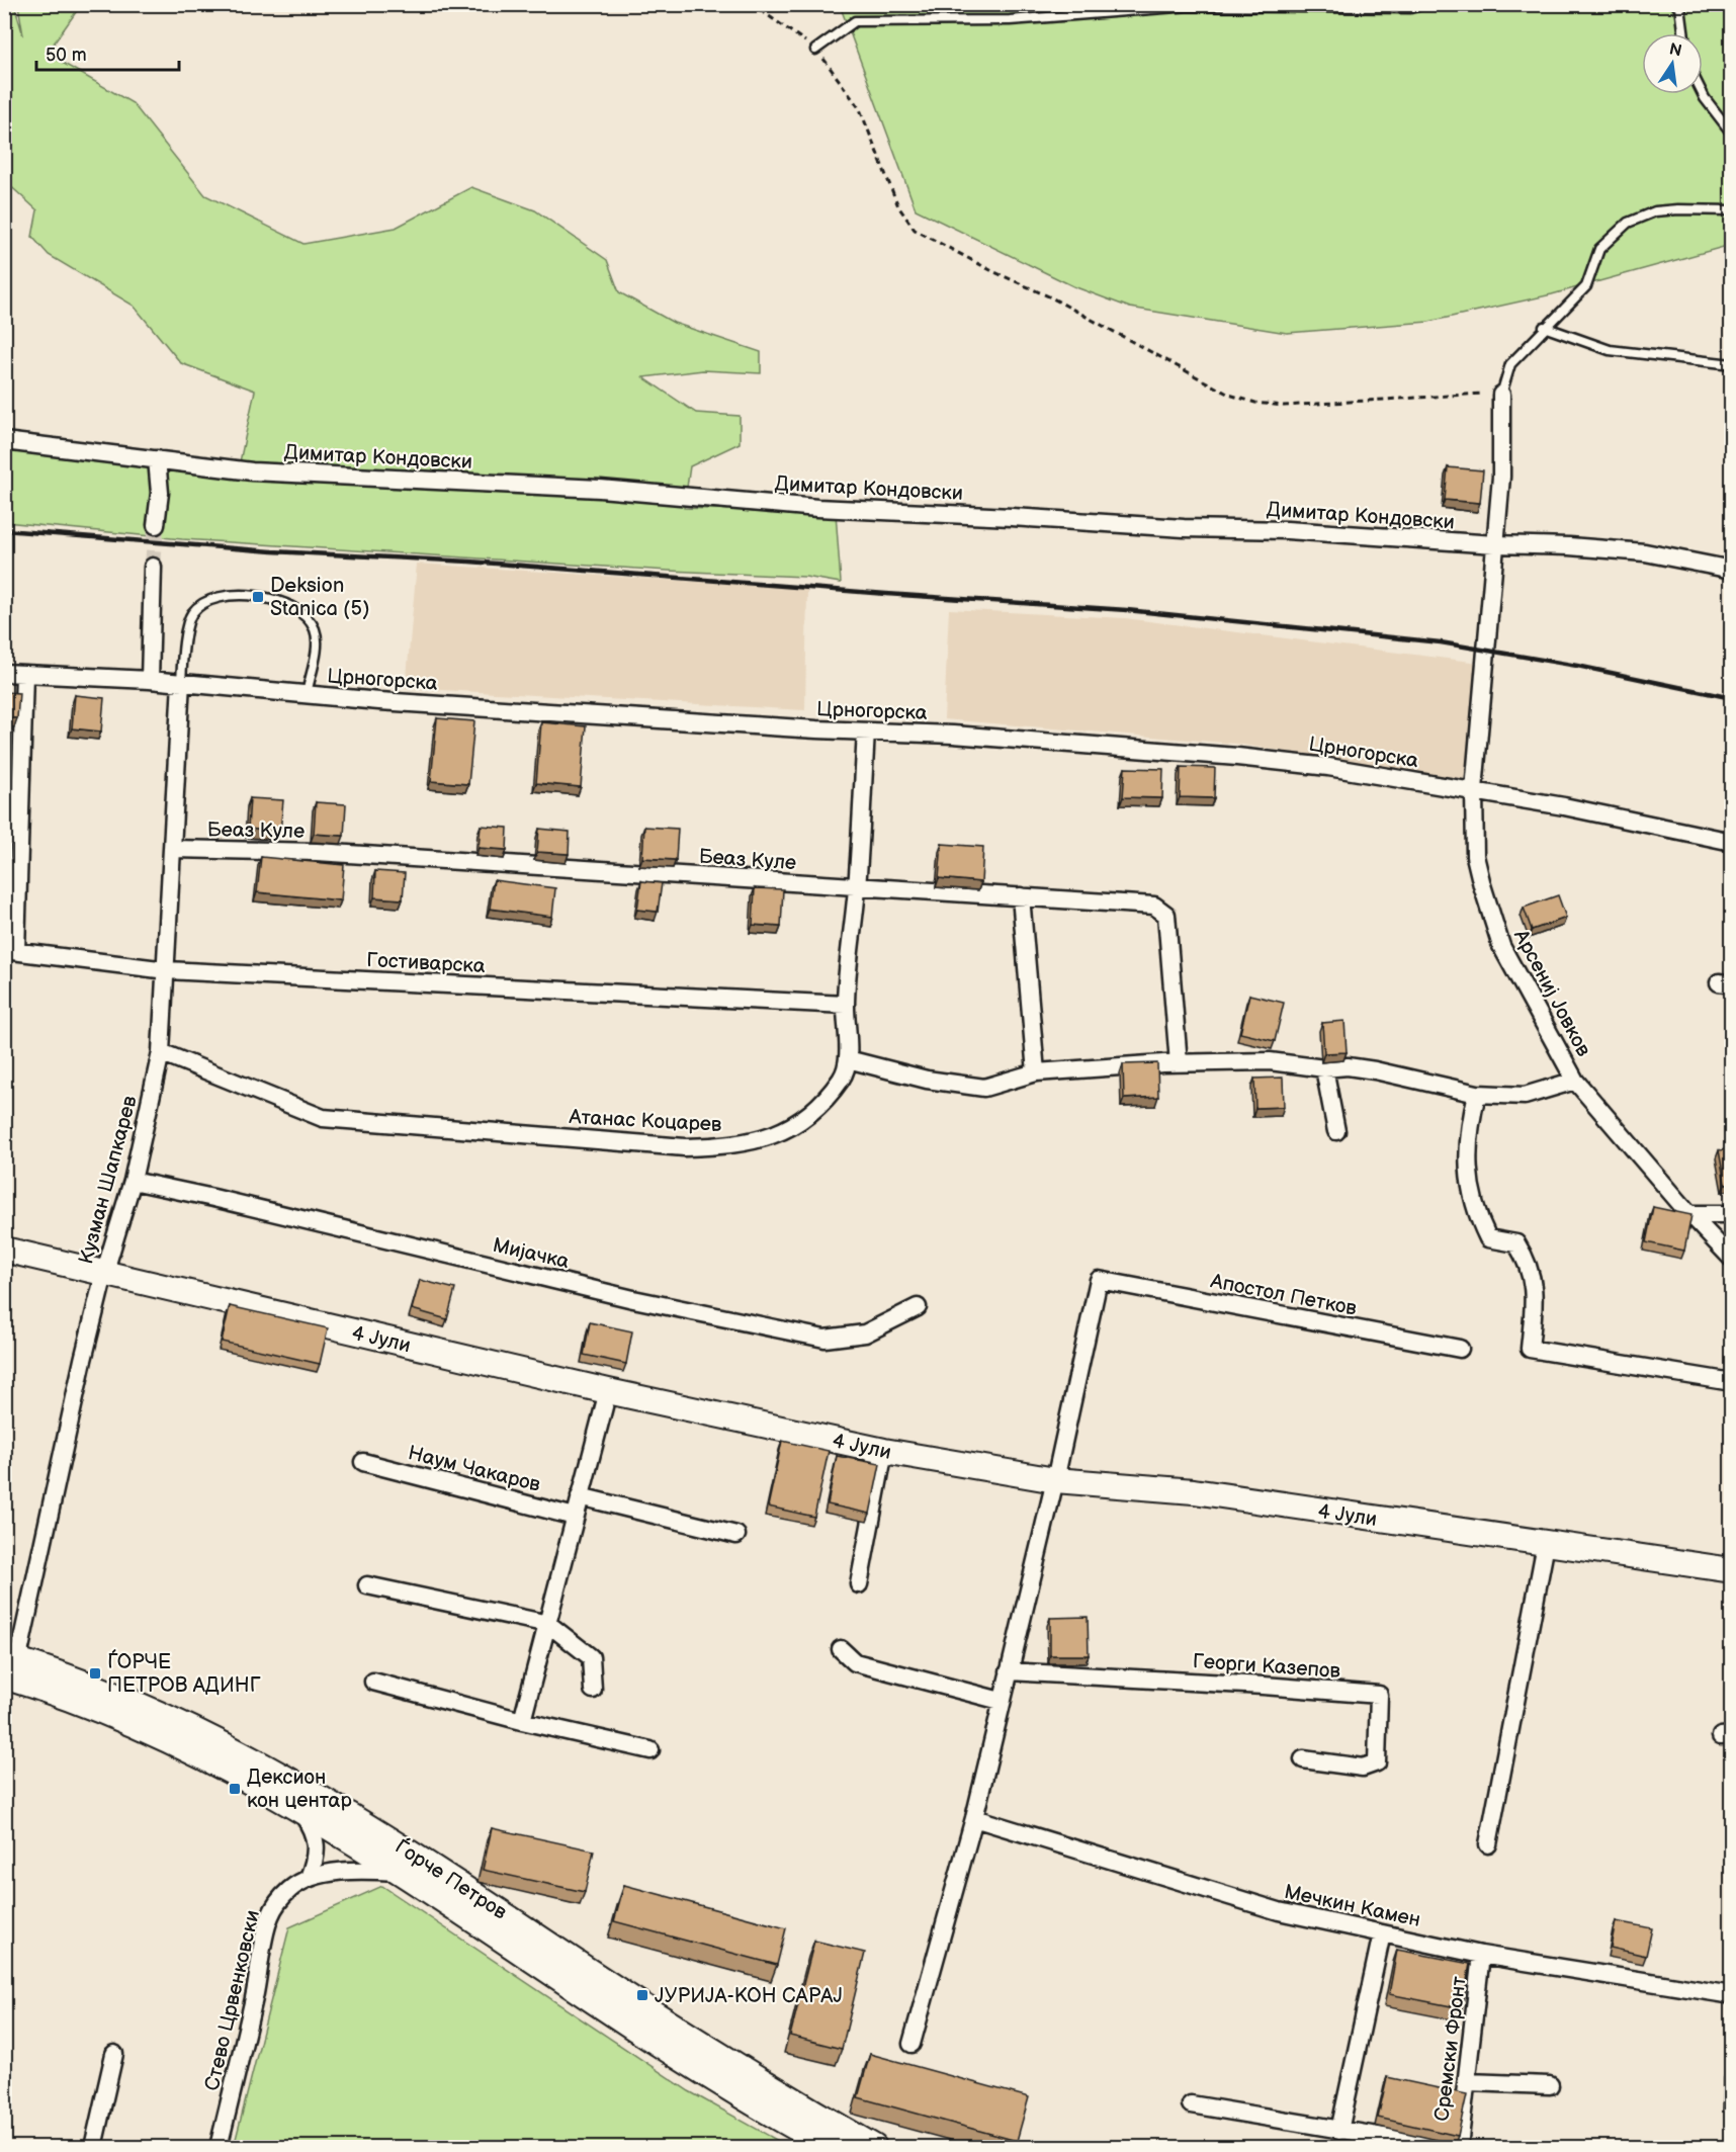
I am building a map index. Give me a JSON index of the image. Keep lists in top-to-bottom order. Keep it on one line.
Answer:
{"streets":{"street":["Димитар Кондовски","Црногорска","Беаз Куле","Гостиварска","Арсениј Јовков","Атанас Коцарев","Кузман Шапкарев","Мијачка","Апостол Петков","4 Јули","Наум Чакаров","Георги Казепов","Ѓорче Петров","Мечкин Камен","Стево Црвенковски","Сремски Фронт"]},"crossings":[["Димитар Кондовски","Арсениј Јовков"],["Црногорска","Арсениј Јовков"],["Црногорска","Атанас Коцарев"],["Црногорска","Кузман Шапкарев"],["Беаз Куле","Атанас Коцарев"],["Беаз Куле","Кузман Шапкарев"],["Гостиварска","Атанас Коцарев"],["Гостиварска","Кузман Шапкарев"],["Атанас Коцарев","Кузман Шапкарев"],["Кузман Шапкарев","Мијачка"],["Кузман Шапкарев","4 Јули"],["Кузман Шапкарев","Ѓорче Петров"],["Апостол Петков","4 Јули"],["Мечкин Камен","Сремски Фронт"]],"places":{"transit":["Deksion Stanica (5)","ЃОРЧЕ ПЕТРОВ АДИНГ","Дексион кон центар","ЈУРИЈА-КОН САРАЈ"]},"scale_bar":"50 m","north":"top"}
